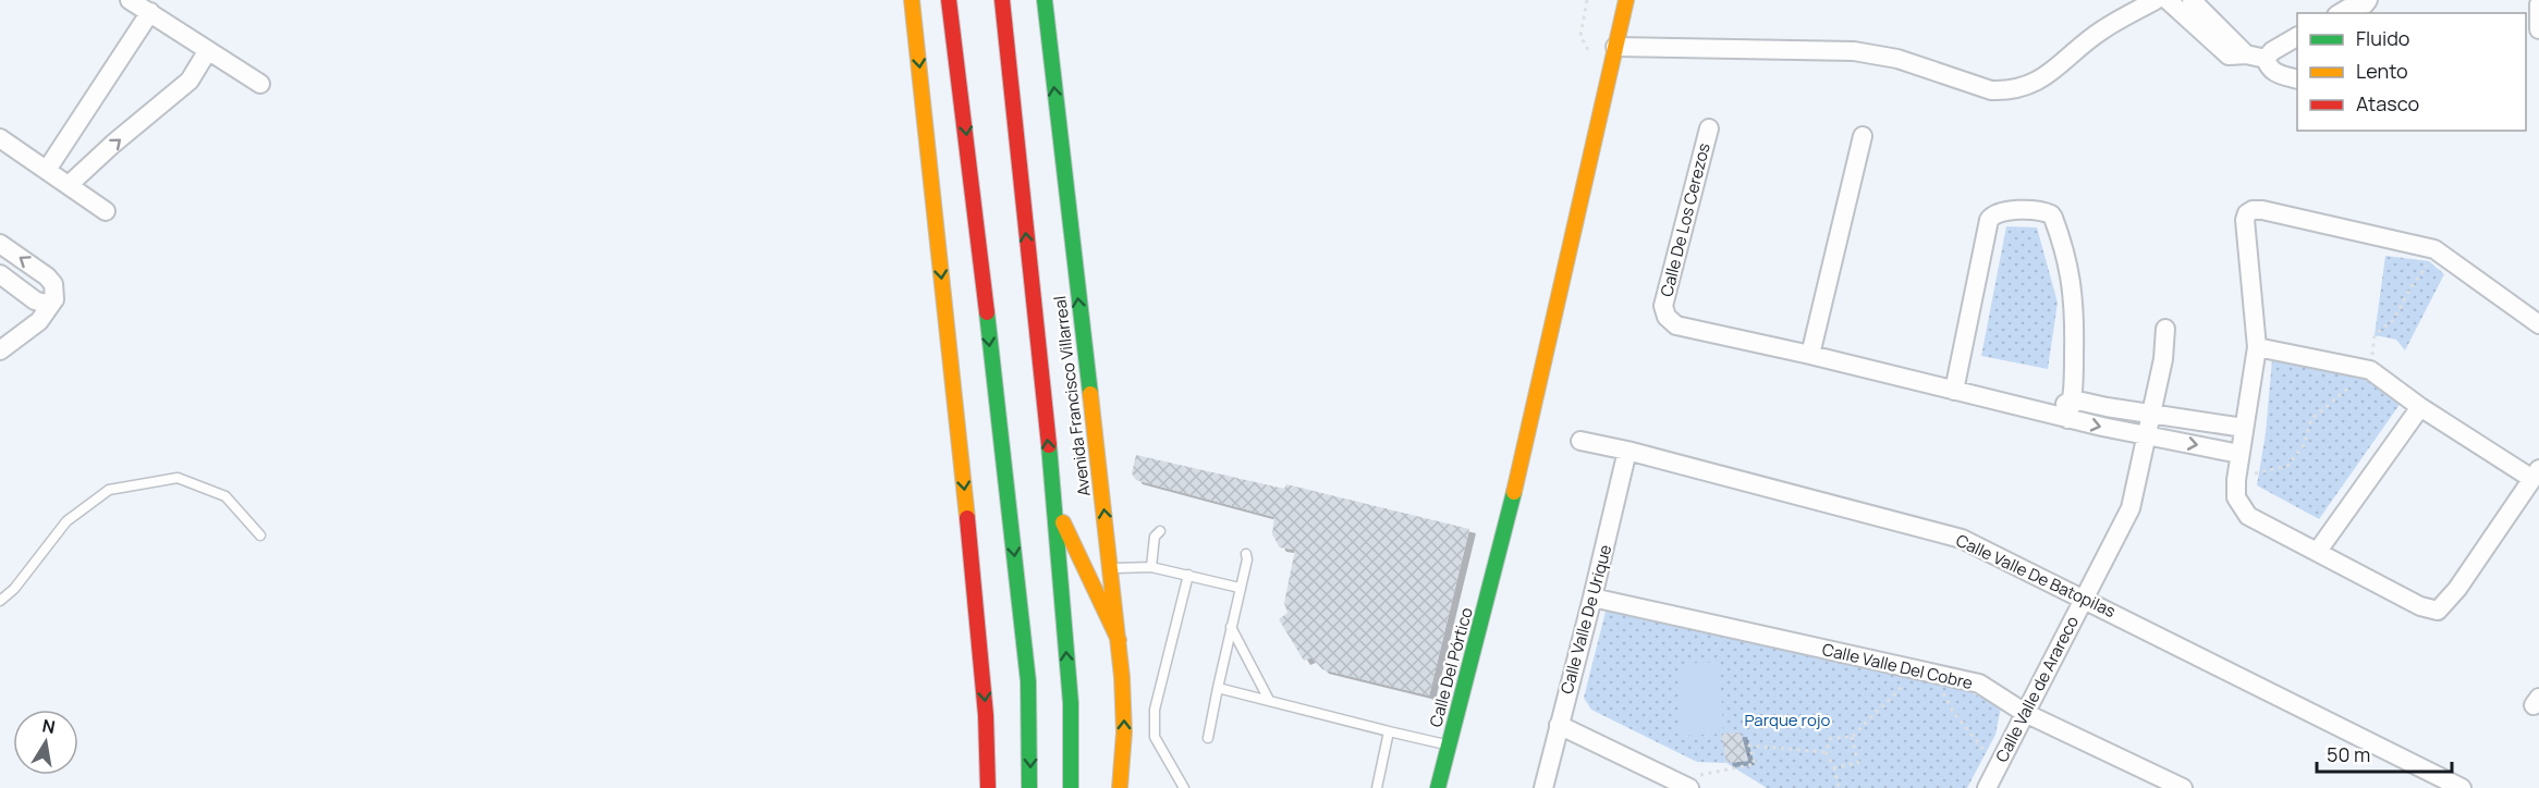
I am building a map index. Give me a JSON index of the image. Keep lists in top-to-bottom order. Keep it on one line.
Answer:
{"streets":{"main road":["Avenida Francisco Villarreal","Calle Del Pórtico"],"street":["Calle De Los Cerezos","Calle Valle De Batopilas","Calle Valle De Urique","Calle Valle Del Cobre","Calle Valle de Arareco"]},"crossings":[["Calle De Los Cerezos","Calle Valle de Arareco"],["Calle Valle De Batopilas","Calle Valle De Urique"],["Calle Valle De Batopilas","Calle Valle de Arareco"],["Calle Valle De Urique","Calle Valle Del Cobre"],["Calle Valle Del Cobre","Calle Valle de Arareco"]],"parks":["Parque rojo"],"legend":["Fluido","Lento","Atasco"],"scale_bar":"50 m","north":"top"}
